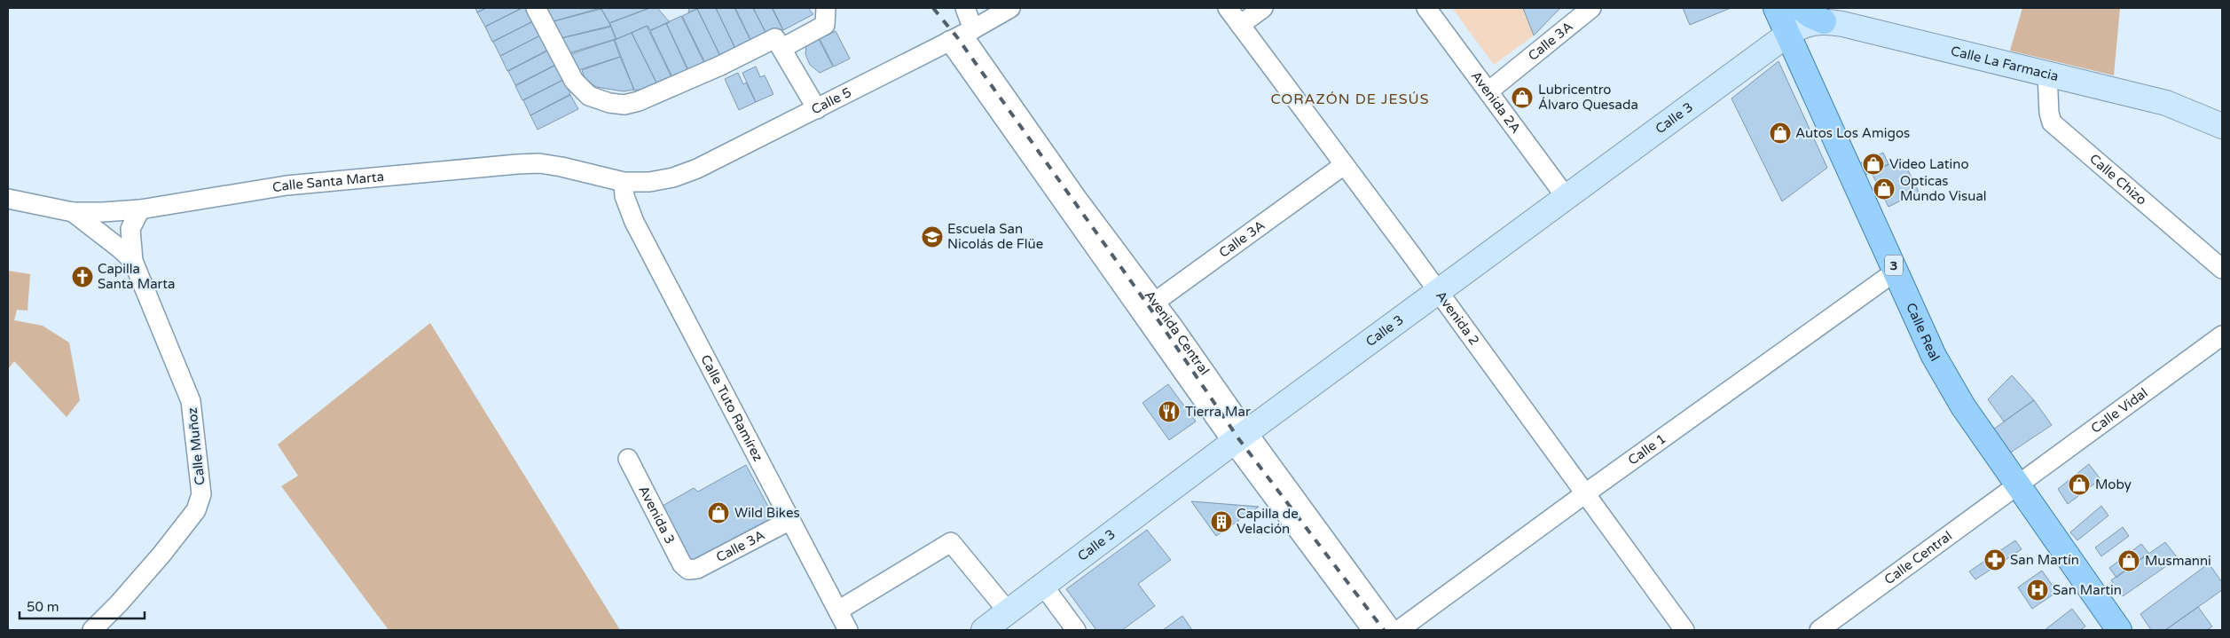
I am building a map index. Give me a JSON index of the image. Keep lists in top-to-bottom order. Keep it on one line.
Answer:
{"streets":{"main road":["Calle La Farmacia","Calle 3","3","Calle Real"],"street":["Calle 3A","Calle 5","Avenida 2A","Calle Chizo","Calle Santa Marta","Avenida 2","Avenida Central","Calle Tuto Ramírez","Calle Vidal","Calle Muñoz","Calle 1","Avenida 3","Calle Central"]},"crossings":[["Calle 3A","Avenida 2A"],["Calle 3A","Avenida 2"],["Calle 3A","Avenida Central"],["Calle 3A","Calle Tuto Ramírez"],["Calle 3A","Avenida 3"],["Calle La Farmacia","Calle 3"],["Calle La Farmacia","Calle Chizo"],["Calle La Farmacia","Calle Real"],["Calle 5","Calle Santa Marta"],["Calle 5","Avenida Central"],["Avenida 2A","Calle 3"],["Calle 3","Avenida 2"],["Calle 3","Calle Real"],["Calle 3","Avenida Central"],["Calle Santa Marta","Calle Tuto Ramírez"],["Calle Santa Marta","Calle Muñoz"],["Avenida 2","Calle 1"],["Calle Real","Calle Vidal"],["Calle Real","Calle 1"],["Calle Real","Calle Central"],["Calle Vidal","Calle Central"]],"districts":["CORAZÓN DE JESÚS"],"places":{"shop":["Lubricentro Álvaro Quesada","Autos Los Amigos","Video Latino","Opticas Mundo Visual","Moby","Wild Bikes","Musmanni"],"school or university":["Escuela San Nicolás de Flüe"],"church":["Capilla Santa Marta"],"restaurant":["Tierra Mar"],"building":["Capilla de Velación"],"pharmacy":["San Martín"],"hospital":["San Martin"]},"scale_bar":"50 m"}
